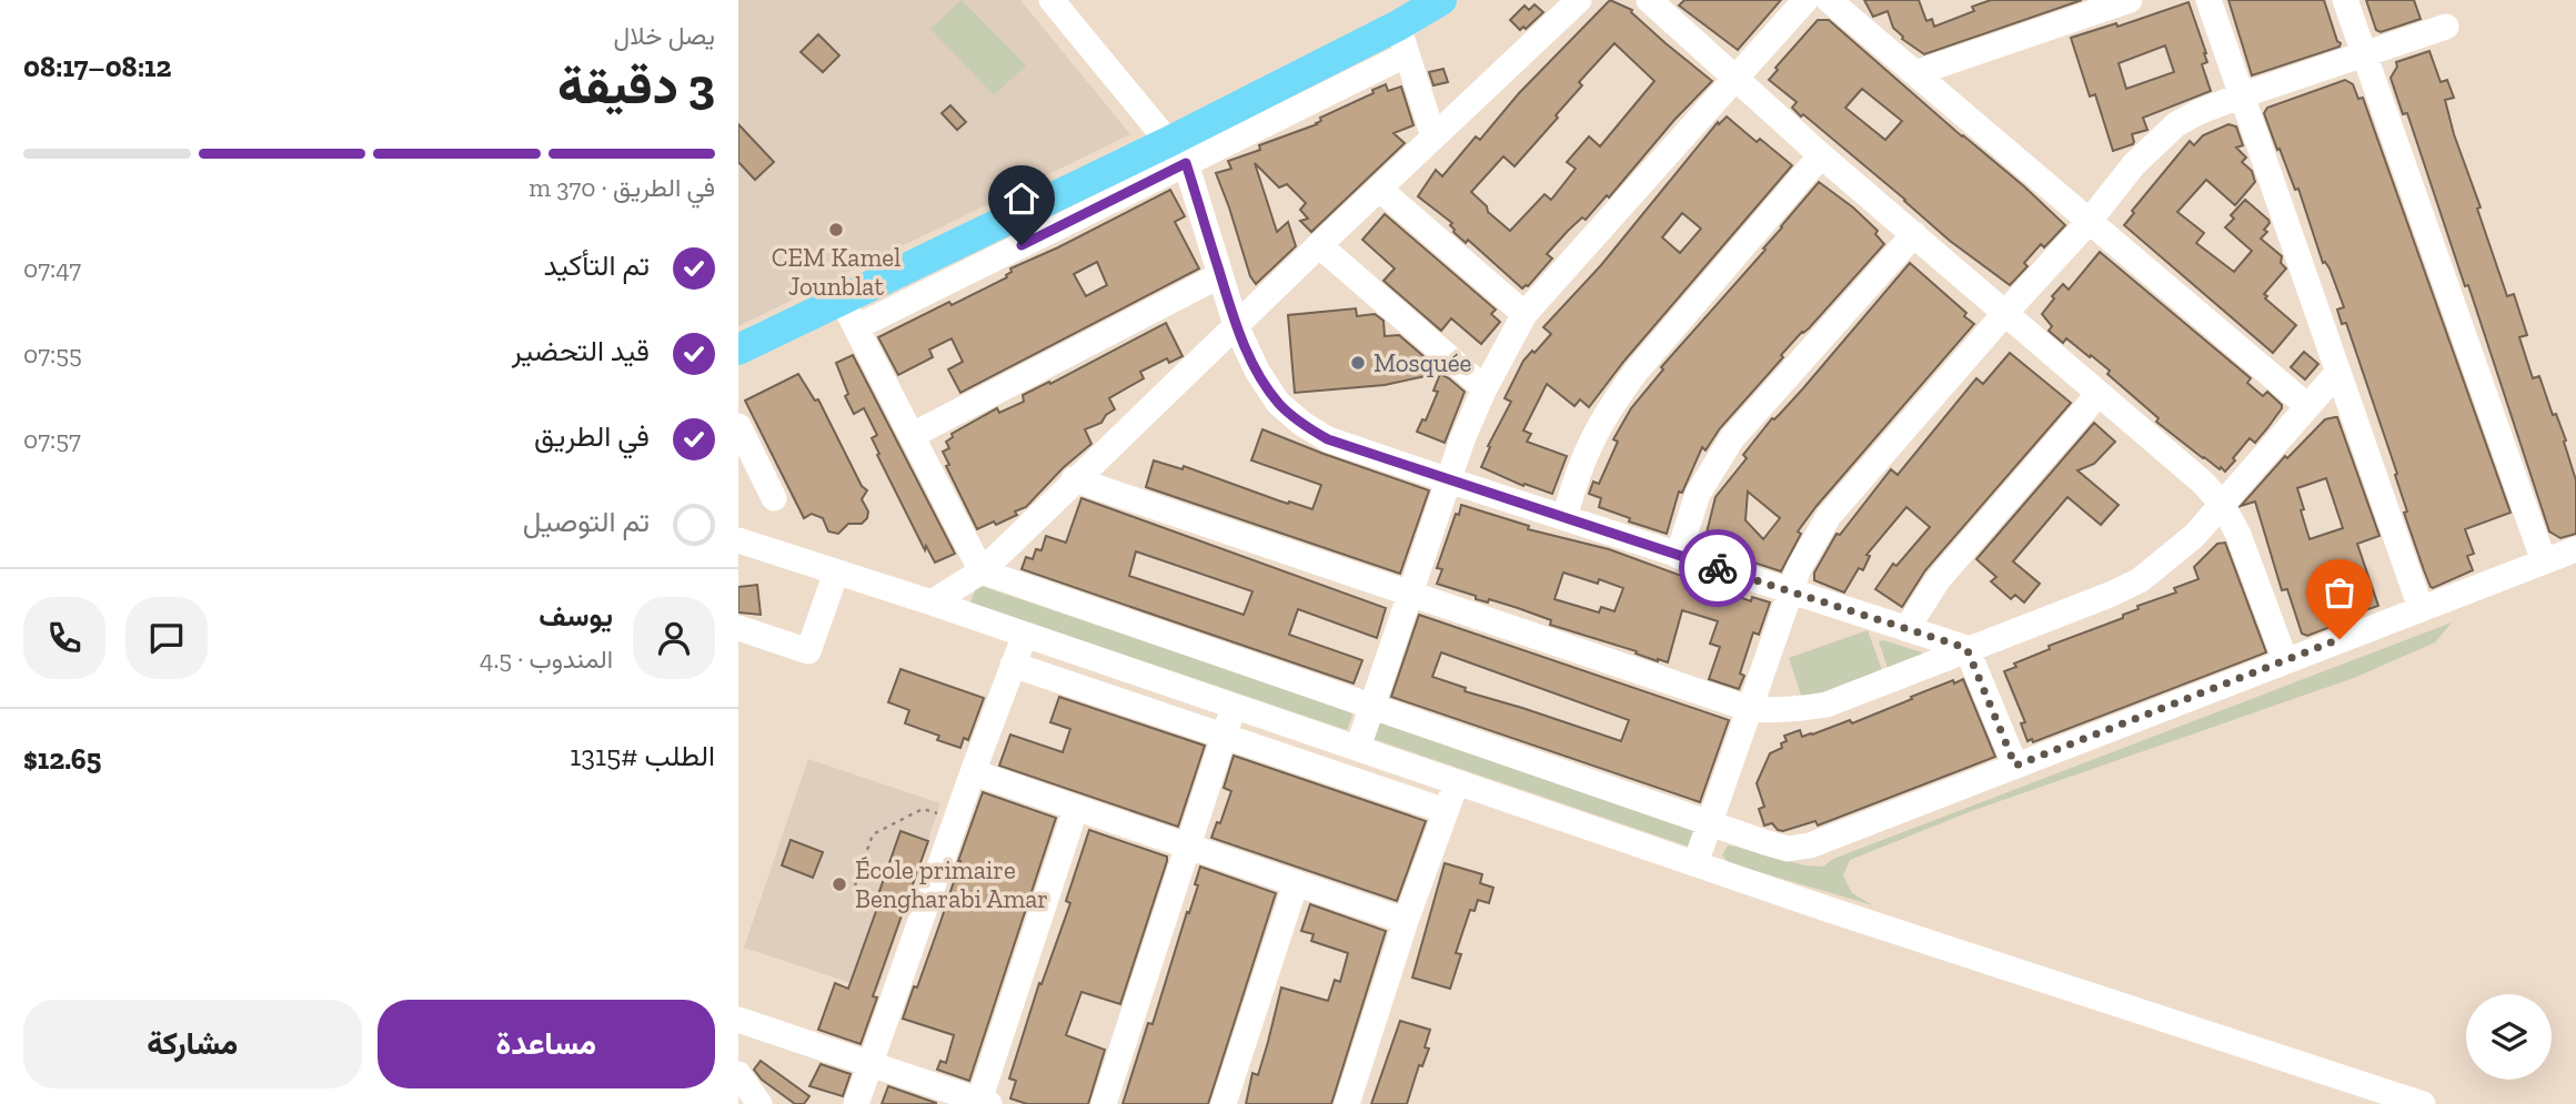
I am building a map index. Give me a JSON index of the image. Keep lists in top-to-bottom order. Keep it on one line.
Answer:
{"places":["CEM Kamel Jounblat","Mosquée","École primaire Bengharabi Amar"],"page":{"heading":["3 دقيقة","يصل خلال","08:12–08:17"],"panel":["يوسف","المندوب · 4.5","الطلب #1315","$12.65"],"bar":"في الطريق · 370 m","list":[["تم التأكيد","07:47"],["قيد التحضير","07:55"],["في الطريق","07:57"],"تم التوصيل"],"buttons":["مساعدة","مشاركة"]}}
